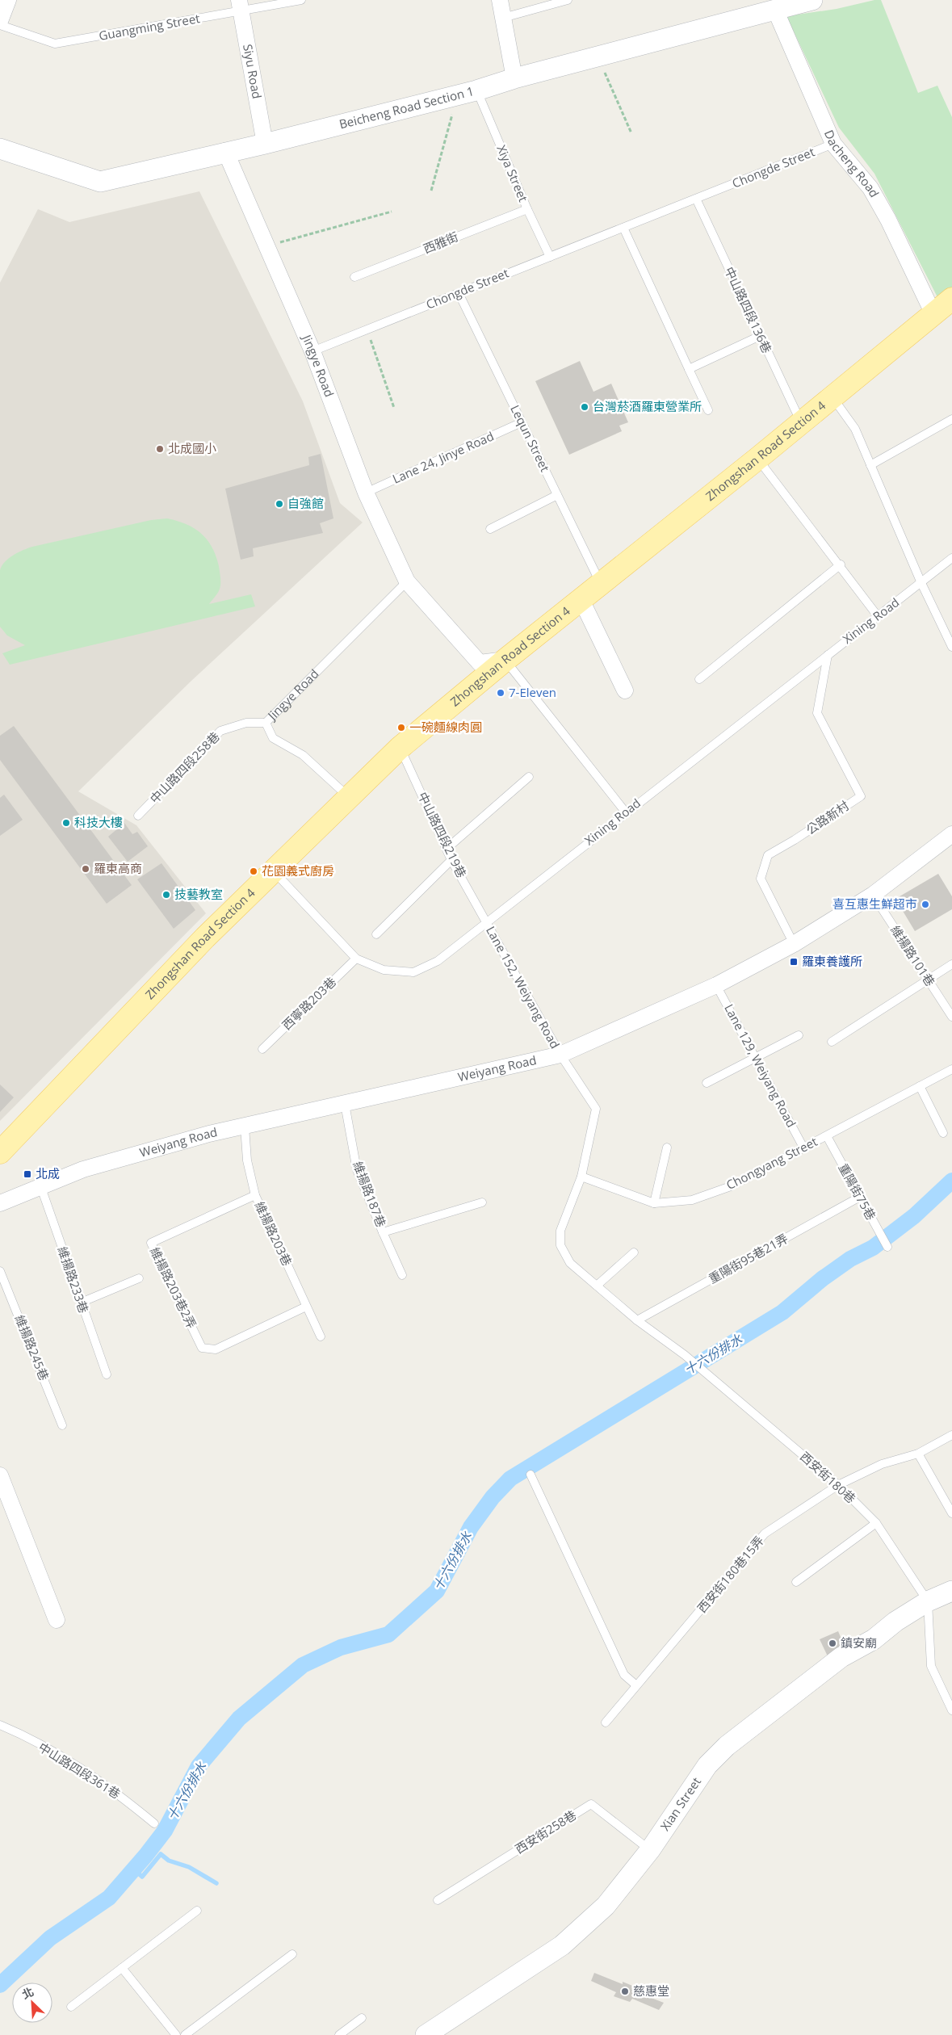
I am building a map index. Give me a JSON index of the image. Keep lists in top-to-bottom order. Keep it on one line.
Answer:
{"streets":{"main road":["Zhongshan Road Section 4"],"street":["Siyu Road","Beicheng Road Section 1","Dacheng Road","Jingye Road","Weiyang Road","Xian Street"],"lane":["Guangming Street","Chongde Street","Xiya Street","西雅街","中山路四段136巷","Lequn Street","Lane 24, Jinye Road","Xining Road","中山路四段258巷","公路新村","中山路四段219巷","維揚路101巷","Lane 152, Weiyang Road","西寧路203巷","Lane 129, Weiyang Road","Chongyang Street","重陽街75巷","維揚路187巷","維揚路203巷","重陽街95巷21弄","維揚路233巷","維揚路203巷2弄","維揚路245巷","西安街180巷","西安街180巷15弄","中山路四段361巷","西安街258巷"]},"crossings":[["Guangming Street","Siyu Road"],["Siyu Road","Beicheng Road Section 1"],["Beicheng Road Section 1","Dacheng Road"],["Beicheng Road Section 1","Xiya Street"],["Beicheng Road Section 1","Jingye Road"],["Dacheng Road","Chongde Street"],["Dacheng Road","Zhongshan Road Section 4"],["Chongde Street","Xiya Street"],["Chongde Street","中山路四段136巷"],["Chongde Street","Jingye Road"],["Chongde Street","Lequn Street"],["Xiya Street","西雅街"],["中山路四段136巷","Zhongshan Road Section 4"],["Jingye Road","Zhongshan Road Section 4"],["Jingye Road","Lane 24, Jinye Road"],["Jingye Road","中山路四段258巷"],["Lequn Street","Zhongshan Road Section 4"],["Lequn Street","Lane 24, Jinye Road"],["Zhongshan Road Section 4","Xining Road"],["Zhongshan Road Section 4","中山路四段219巷"],["Xining Road","公路新村"],["Xining Road","中山路四段219巷"],["Xining Road","Lane 152, Weiyang Road"],["Xining Road","西寧路203巷"],["公路新村","Weiyang Road"],["中山路四段219巷","Lane 152, Weiyang Road"],["維揚路101巷","Weiyang Road"],["Lane 152, Weiyang Road","Weiyang Road"],["Lane 152, Weiyang Road","Chongyang Street"],["Lane 152, Weiyang Road","西安街180巷"],["Lane 129, Weiyang Road","Weiyang Road"],["Lane 129, Weiyang Road","Chongyang Street"],["Weiyang Road","維揚路187巷"],["Weiyang Road","維揚路203巷"],["Weiyang Road","維揚路233巷"],["Chongyang Street","重陽街75巷"],["重陽街75巷","重陽街95巷21弄"],["維揚路203巷","維揚路203巷2弄"],["重陽街95巷21弄","西安街180巷"],["西安街180巷","西安街180巷15弄"],["西安街180巷","Xian Street"],["Xian Street","西安街258巷"]],"water":["十六份排水"],"places":{"other":["台灣菸酒羅東營業所","北成國小","自強館","7-Eleven","一碗麵線肉圓","科技大樓","羅東高商","花園義式廚房","技藝教室","喜互惠生鮮超市","鎮安廟","慈惠堂"],"transit":["羅東養護所","北成"]},"north":"top left"}
